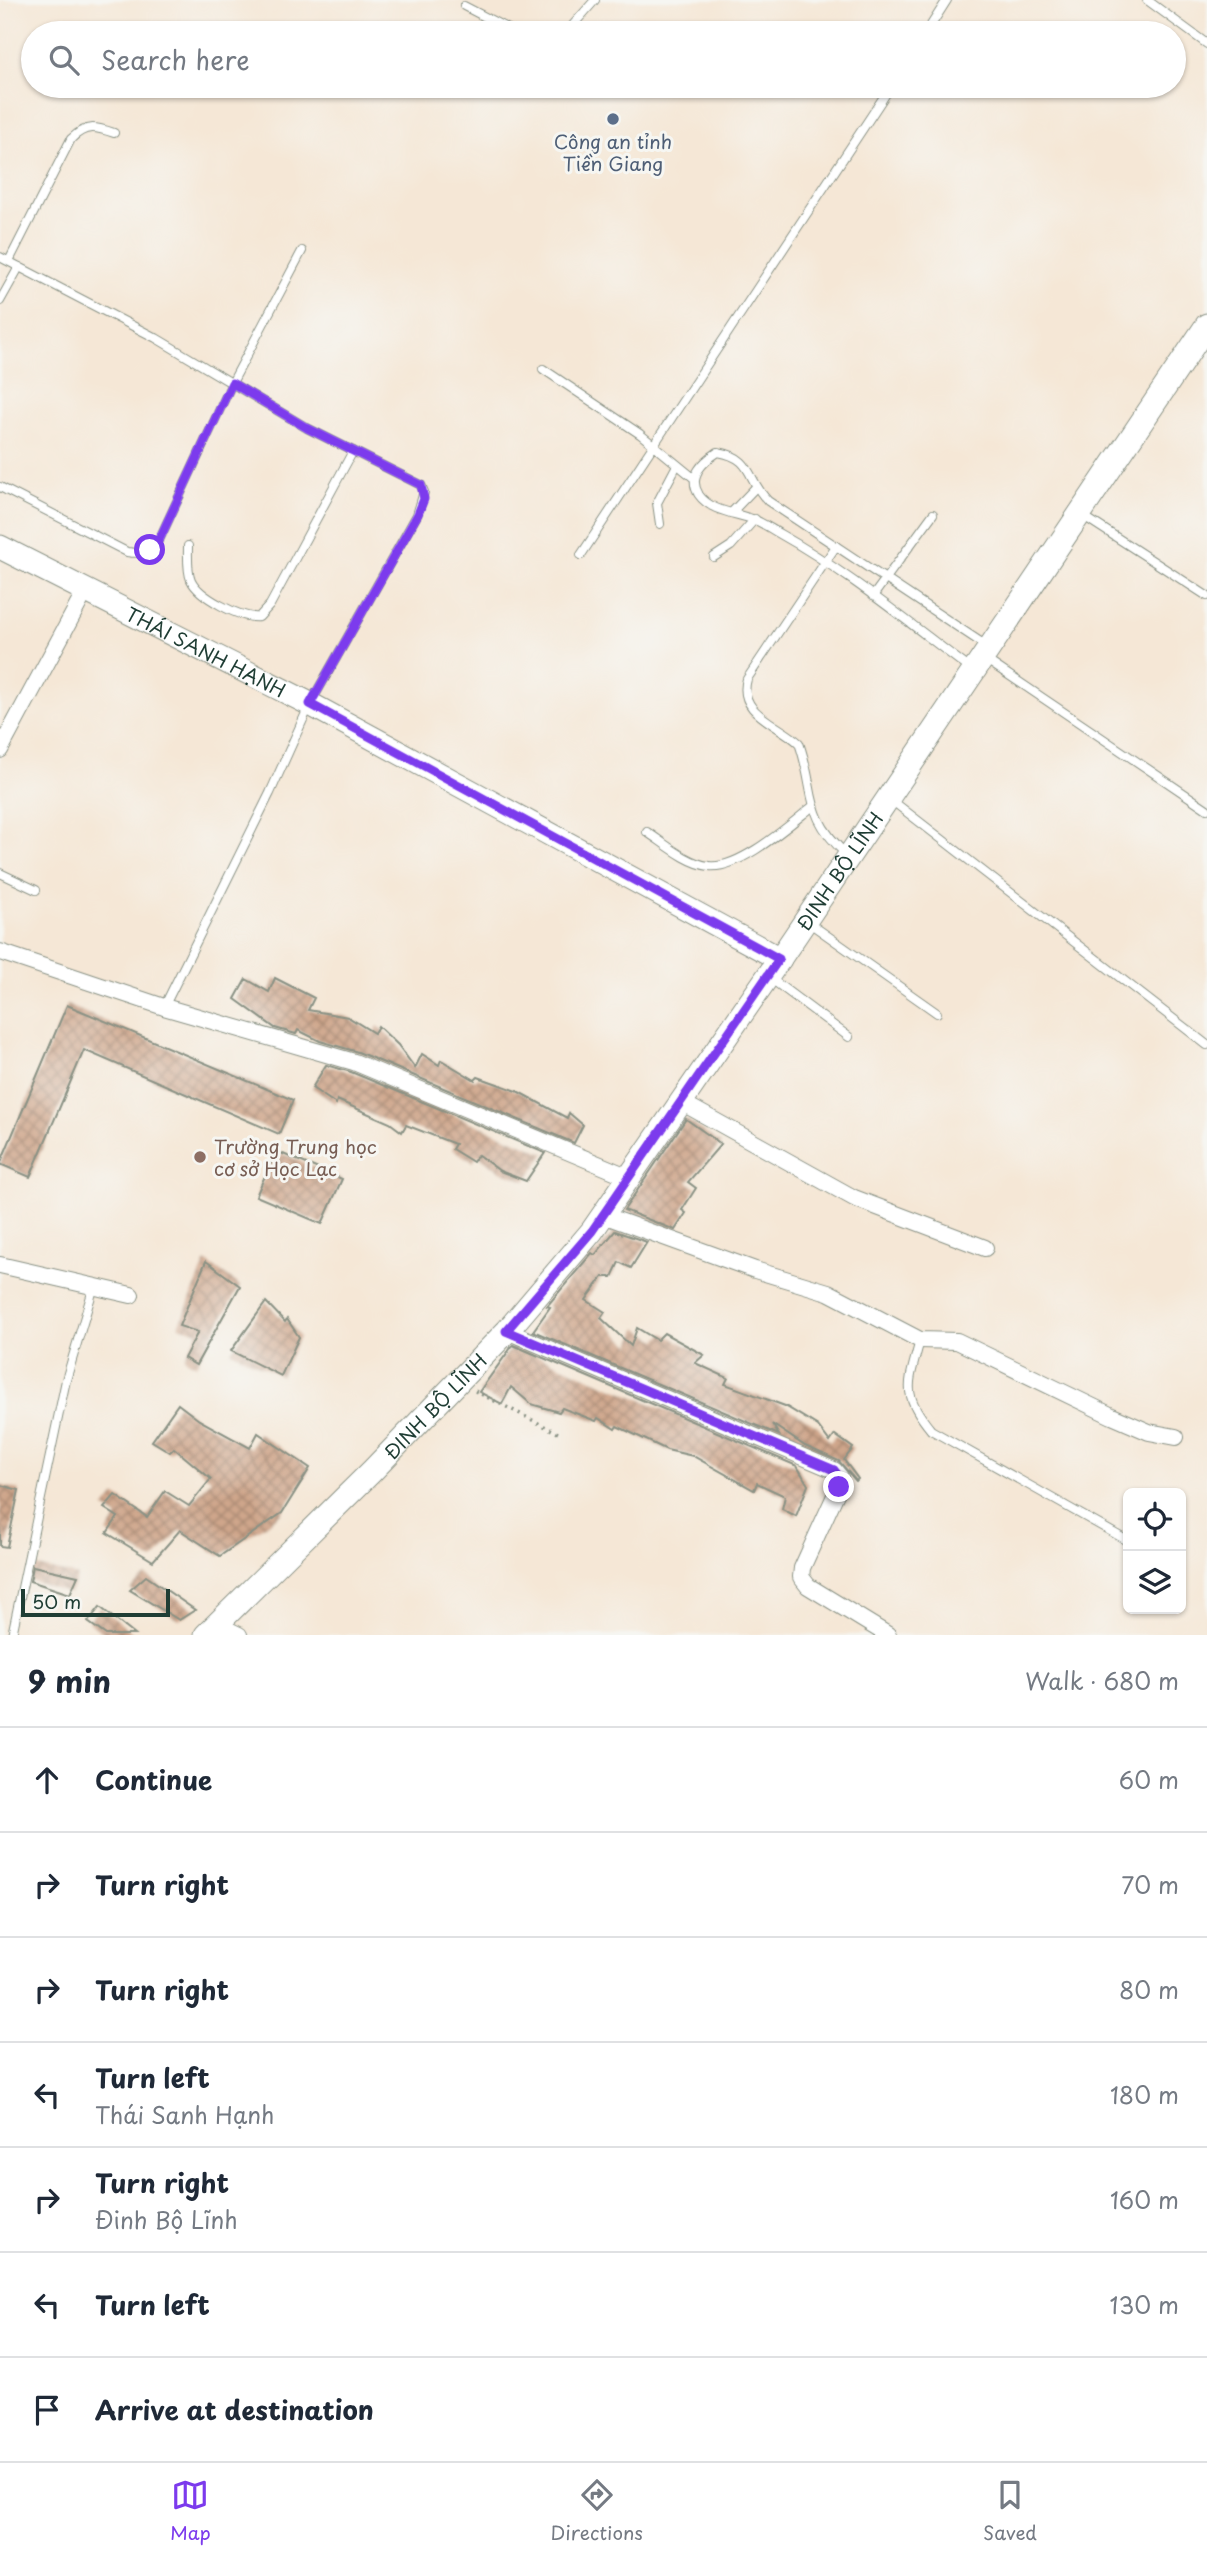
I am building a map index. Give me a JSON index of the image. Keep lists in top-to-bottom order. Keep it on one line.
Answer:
{"streets":{"main road":["THÁI SANH HẠNH","ĐINH BỘ LĨNH"]},"crossings":[["THÁI SANH HẠNH","ĐINH BỘ LĨNH"]],"places":["Công an tỉnh Tiền Giang","Trường Trung học cơ sở Học Lạc"],"scale_bar":"50 m","page":{"search":"Search here","scale":"50 m","heading":["9 min","Walk · 680 m"],"list":[["Continue","60 m"],["Turn right","70 m"],["Turn right","80 m"],["Turn left","Thái Sanh Hạnh","180 m"],["Turn right","Đinh Bộ Lĩnh","160 m"],["Turn left","130 m"],"Arrive at destination"],"nav":["Map","Directions","Saved"]}}
